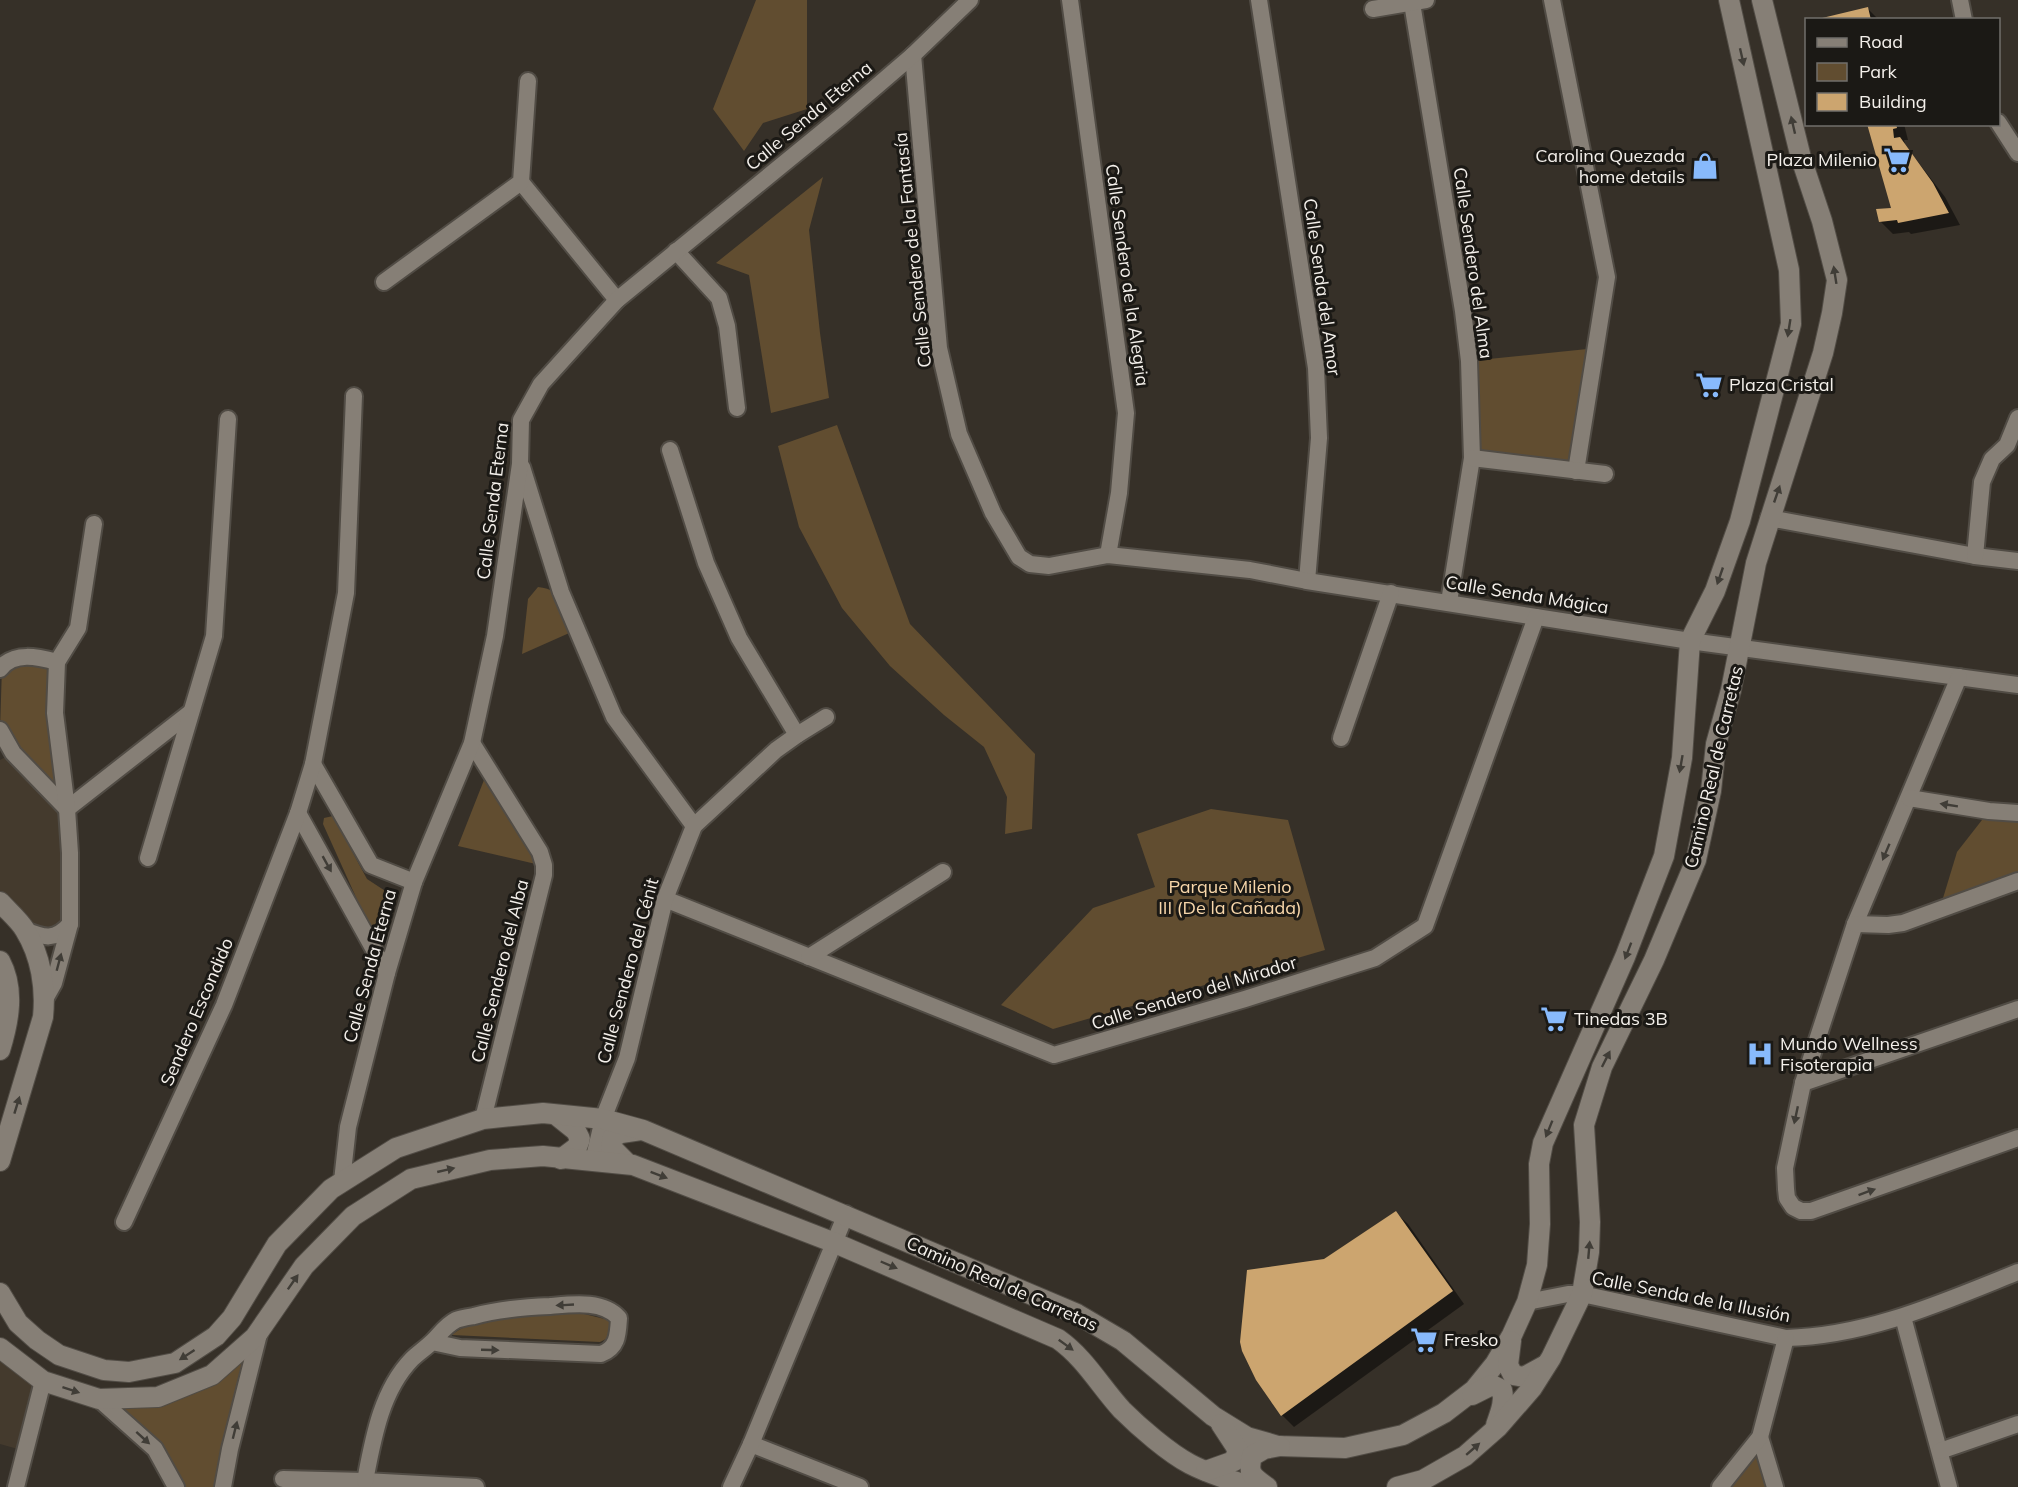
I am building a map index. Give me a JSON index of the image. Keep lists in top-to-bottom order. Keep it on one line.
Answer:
{"streets":{"street":["Calle Senda Eterna","Calle Sendero de la Fantasía","Calle Sendero del Alma","Calle Sendero de la Alegria","Calle Senda del Amor","Calle Senda Mágica","Camino Real de Carretas","Calle Sendero del Alba","Calle Sendero del Cénit","Calle Sendero del Mirador","Sendero Escondido","Calle Senda de la Ilusión"]},"crossings":[["Calle Senda Eterna","Calle Sendero de la Fantasía"],["Calle Senda Eterna","Camino Real de Carretas"],["Calle Senda Eterna","Calle Sendero del Alba"],["Calle Sendero de la Fantasía","Calle Senda Mágica"],["Calle Sendero del Alma","Calle Senda Mágica"],["Calle Sendero de la Alegria","Calle Senda Mágica"],["Calle Senda del Amor","Calle Senda Mágica"],["Calle Senda Mágica","Camino Real de Carretas"],["Calle Senda Mágica","Calle Sendero del Mirador"],["Camino Real de Carretas","Calle Sendero del Alba"],["Camino Real de Carretas","Calle Sendero del Cénit"],["Camino Real de Carretas","Calle Senda de la Ilusión"],["Calle Sendero del Cénit","Calle Sendero del Mirador"]],"parks":["Parque Milenio III (De la Cañada)"],"places":{"supermarket":["Plaza Milenio","Plaza Cristal","Tinedas 3B","Fresko"],"shop":["Carolina Quezada home details"],"hospital":["Mundo Wellness Fisoterapia"]},"legend":["Road","Park","Building"]}
